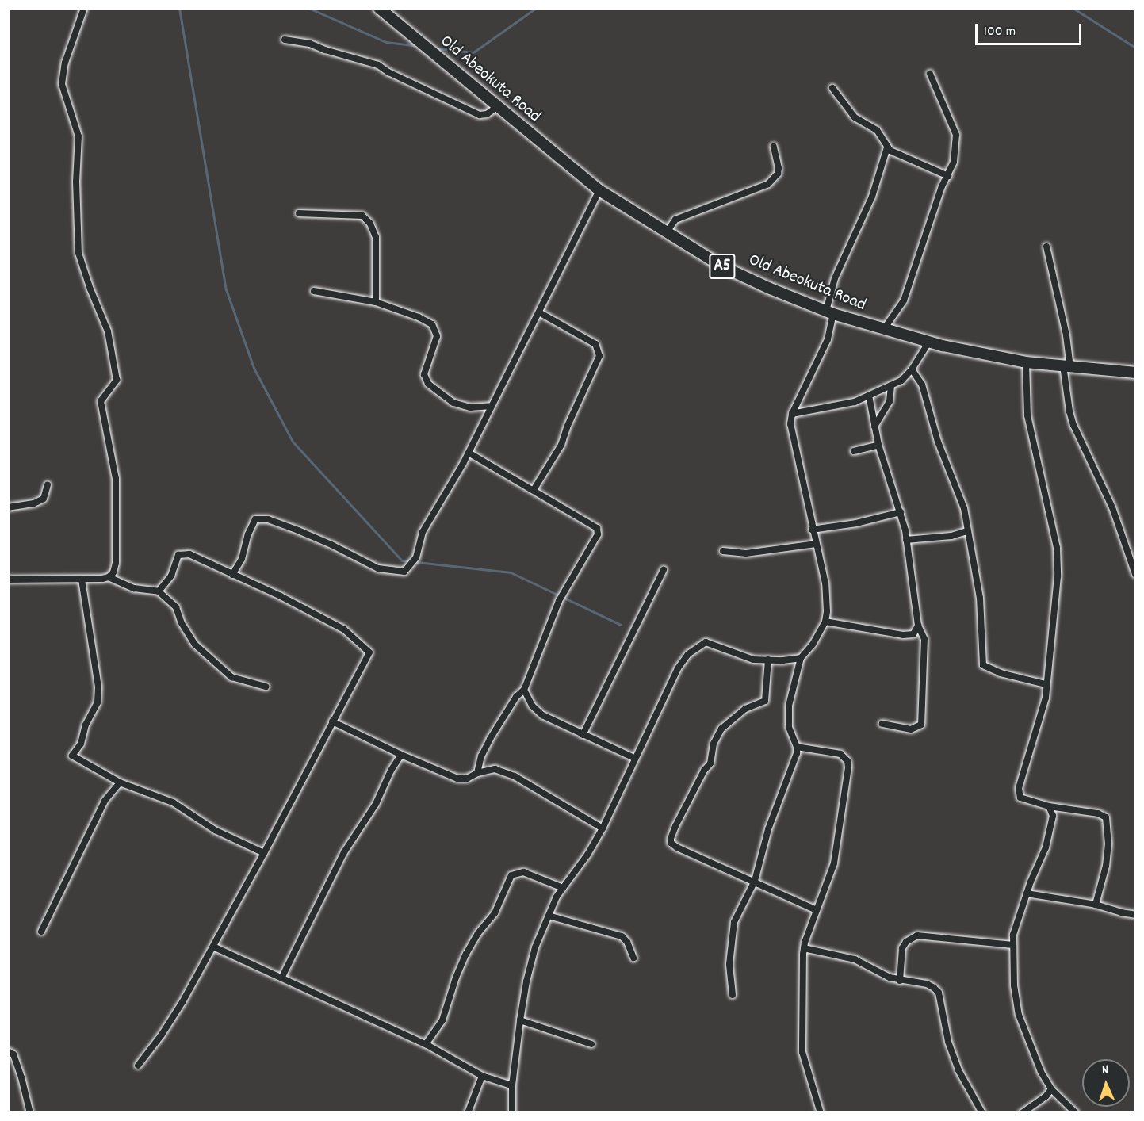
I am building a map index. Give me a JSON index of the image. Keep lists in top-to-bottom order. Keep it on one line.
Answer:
{"streets":{"highway":["Old Abeokuta Road","A5"]},"scale_bar":"100 m","north":"top"}
